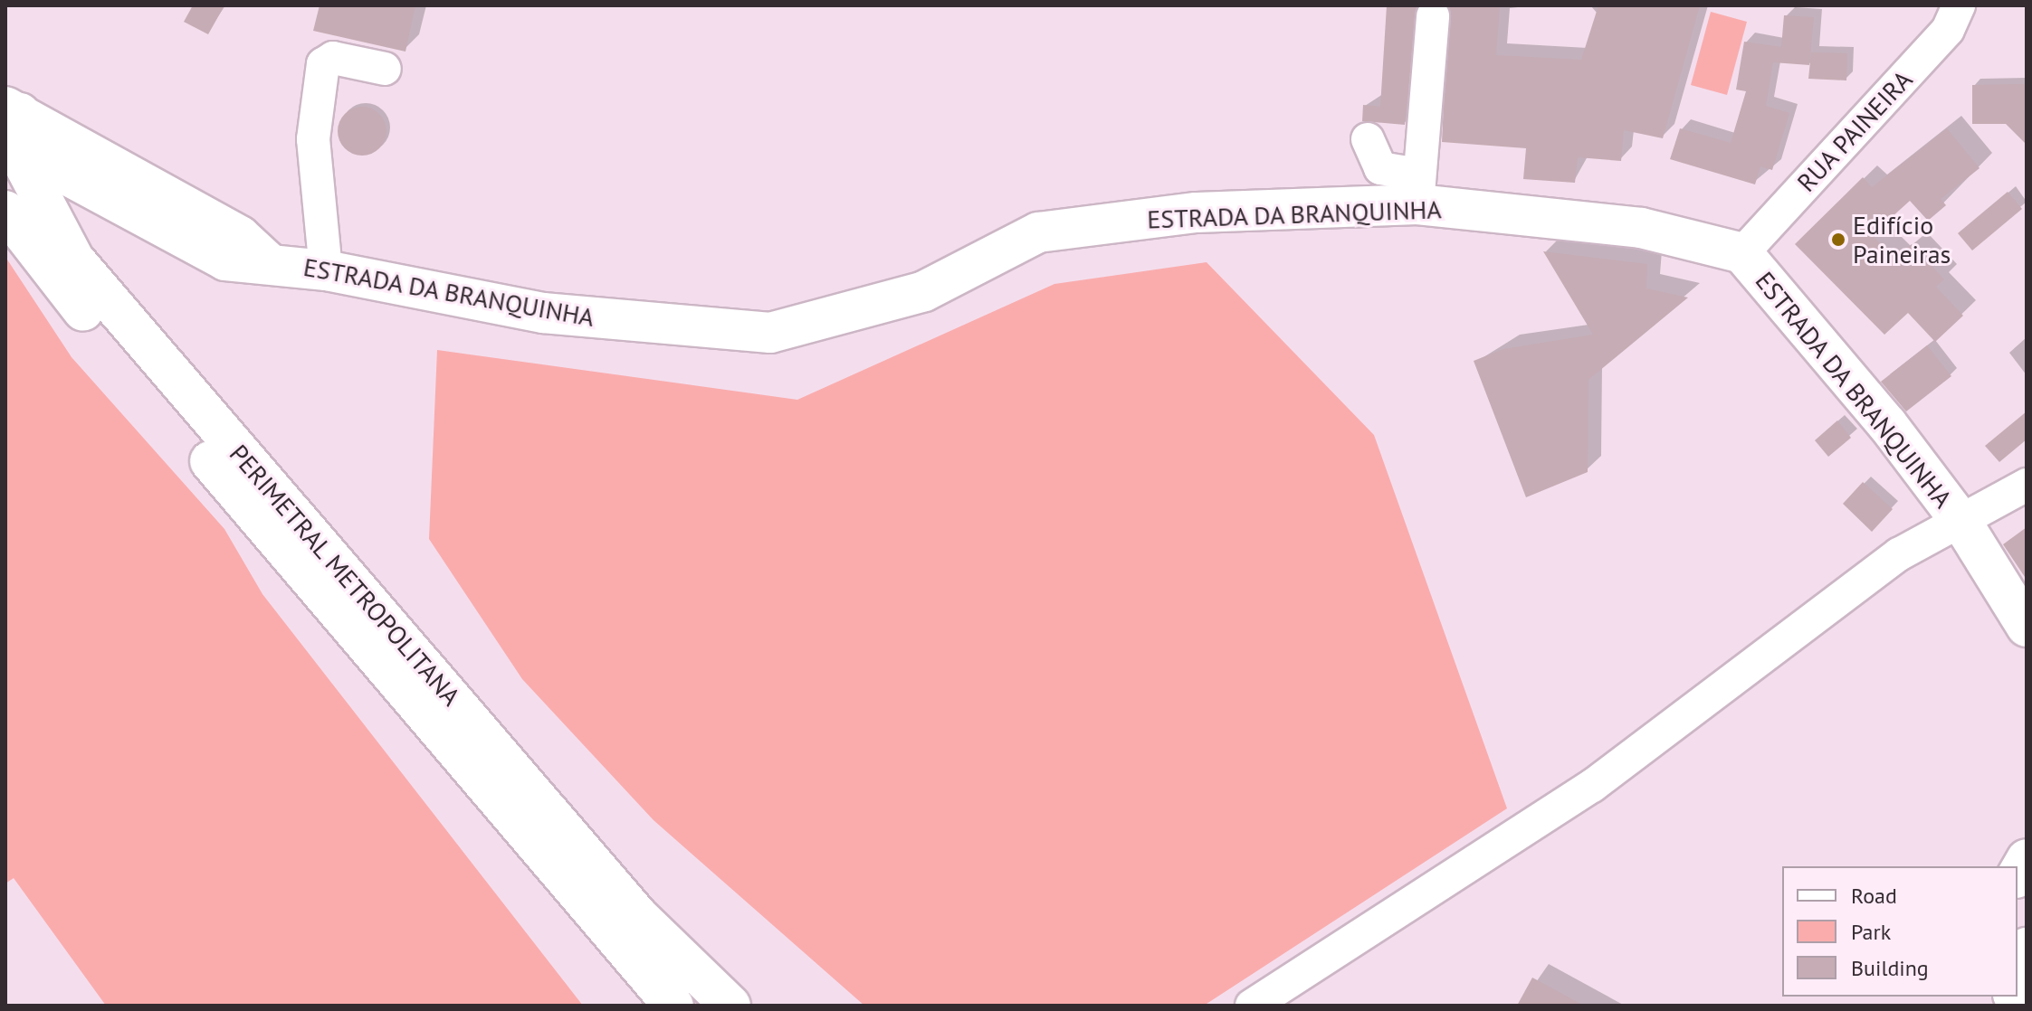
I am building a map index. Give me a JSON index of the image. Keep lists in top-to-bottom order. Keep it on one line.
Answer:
{"streets":{"main road":["ESTRADA DA BRANQUINHA","PERIMETRAL METROPOLITANA"],"street":["RUA PAINEIRA"]},"crossings":[["RUA PAINEIRA","ESTRADA DA BRANQUINHA"],["ESTRADA DA BRANQUINHA","PERIMETRAL METROPOLITANA"]],"places":["Edifício Paineiras"],"legend":["Road","Park","Building"]}
